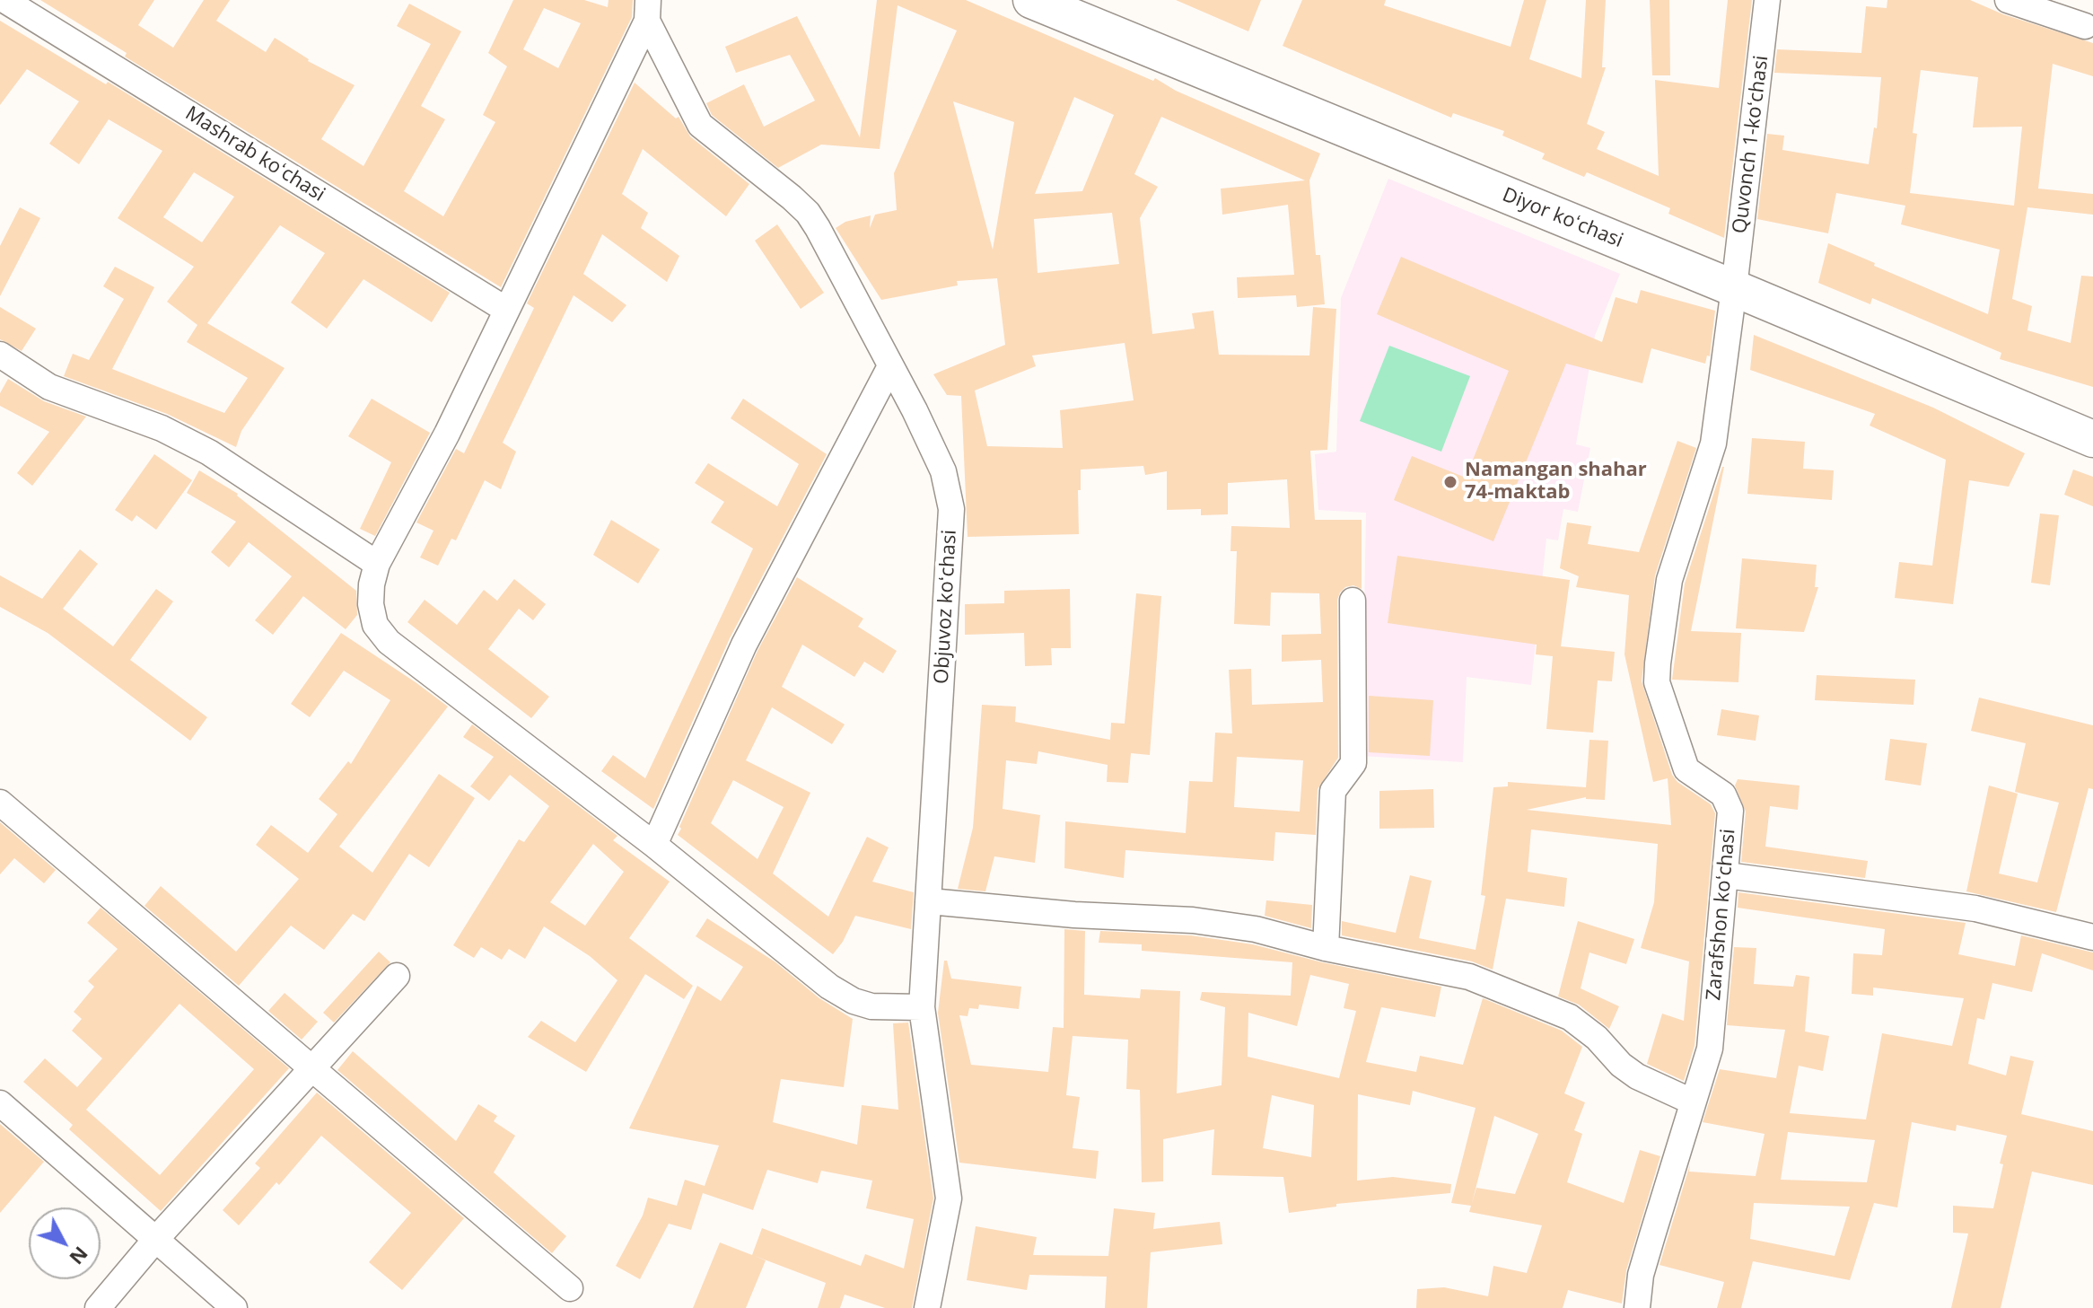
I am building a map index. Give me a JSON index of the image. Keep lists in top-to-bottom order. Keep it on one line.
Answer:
{"streets":{"main road":["Diyor koʻchasi"],"street":["Quvonch 1-koʻchasi","Mashrab koʻchasi","Objuvoz koʻchasi","Zarafshon koʻchasi"]},"crossings":[["Quvonch 1-koʻchasi","Diyor koʻchasi"],["Quvonch 1-koʻchasi","Zarafshon koʻchasi"],["Diyor koʻchasi","Zarafshon koʻchasi"]],"places":["Namangan shahar 74-maktab"],"north":"bottom right"}
